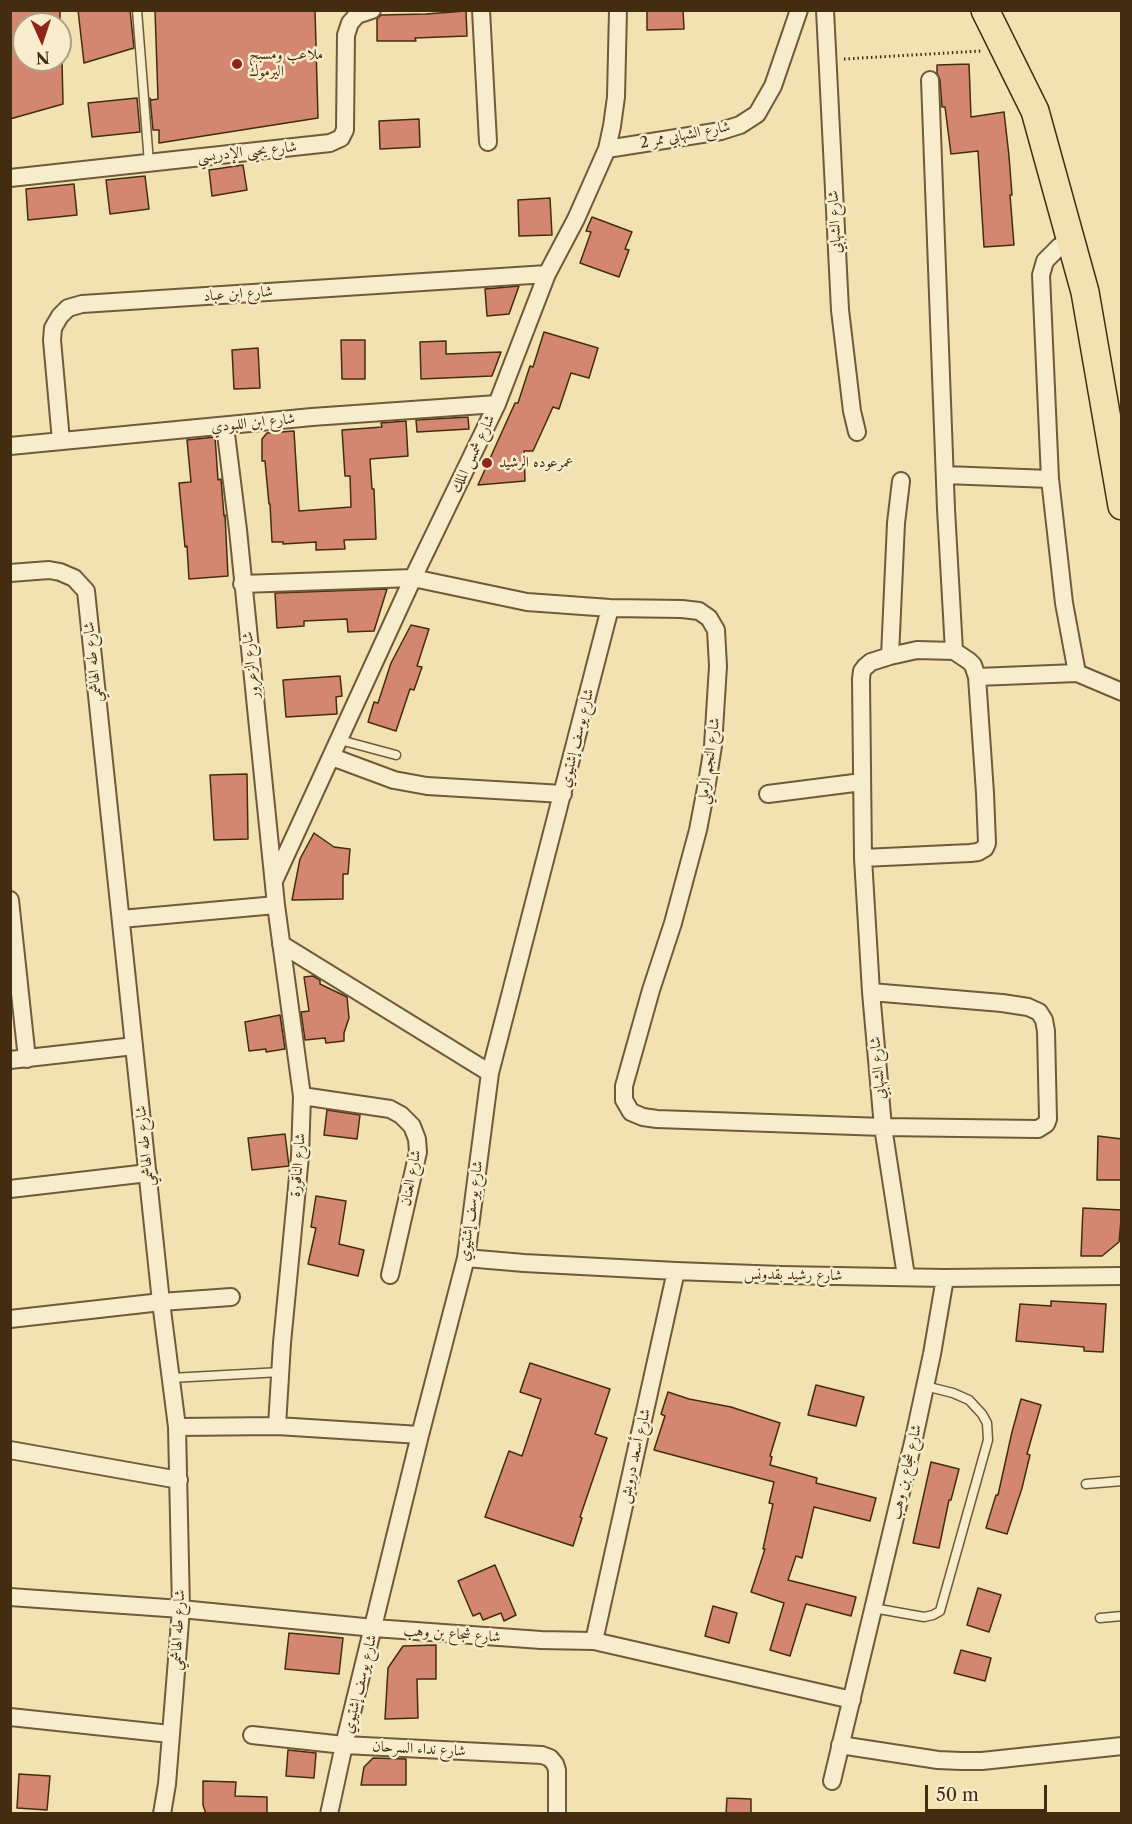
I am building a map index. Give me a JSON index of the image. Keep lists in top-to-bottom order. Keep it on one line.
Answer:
{"streets":{"street":["شارع الشهابي ممر 2","شارع يحيى الإدريسي","شارع الشهابي","شارع ابن عباد","شارع ابن اللبودي","شارع شمس الملك","شارع طه الهاشمي","شارع الزعرور","شارع يوسف إشتيوي","شارع النجم الرملي","شارع الناقورة","شارع العنان","شارع رشيد بقدونس","شارع أسعد درويش","شارع شجاع بن وهب","شارع نداء السرحان"]},"crossings":[["شارع الشهابي ممر 2","شارع شمس الملك"],["شارع الشهابي","شارع النجم الرملي"],["شارع الشهابي","شارع رشيد بقدونس"],["شارع ابن عباد","شارع ابن اللبودي"],["شارع ابن عباد","شارع شمس الملك"],["شارع ابن اللبودي","شارع شمس الملك"],["شارع ابن اللبودي","شارع الزعرور"],["شارع شمس الملك","شارع الزعرور"],["شارع شمس الملك","شارع النجم الرملي"],["شارع طه الهاشمي","شارع شجاع بن وهب"],["شارع الزعرور","شارع النجم الرملي"],["شارع الزعرور","شارع الناقورة"],["شارع يوسف إشتيوي","شارع النجم الرملي"],["شارع يوسف إشتيوي","شارع رشيد بقدونس"],["شارع يوسف إشتيوي","شارع شجاع بن وهب"],["شارع يوسف إشتيوي","شارع نداء السرحان"],["شارع الناقورة","شارع العنان"],["شارع رشيد بقدونس","شارع أسعد درويش"],["شارع رشيد بقدونس","شارع شجاع بن وهب"],["شارع أسعد درويش","شارع شجاع بن وهب"]],"places":["ملاعب ومسبح اليرموك","عمرعوده الرشيد"],"scale_bar":"50 m","north":"bottom"}
